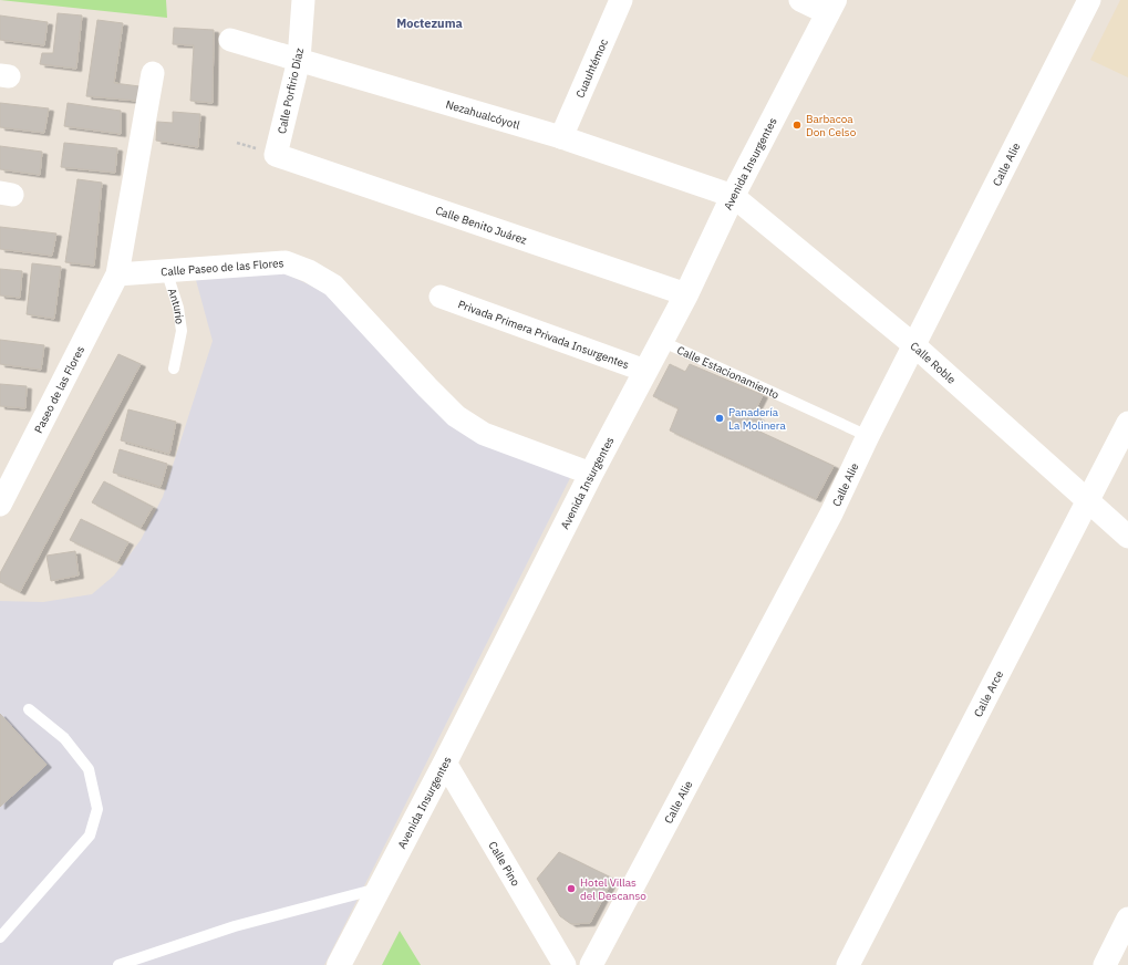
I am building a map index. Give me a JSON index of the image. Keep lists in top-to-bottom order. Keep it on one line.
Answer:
{"streets":{"street":["Cuauhtémoc","Calle Porfirio Díaz","Nezahualcóyotl","Avenida Insurgentes","Calle Alie","Calle Benito Juárez","Calle Paseo de las Flores","Privada Primera Privada Insurgentes","Calle Roble","Paseo de las Flores","Calle Arce","Calle Pino"],"lane":["Anturio","Calle Estacionamiento"]},"crossings":[["Cuauhtémoc","Nezahualcóyotl"],["Calle Porfirio Díaz","Nezahualcóyotl"],["Calle Porfirio Díaz","Calle Benito Juárez"],["Nezahualcóyotl","Avenida Insurgentes"],["Nezahualcóyotl","Calle Roble"],["Avenida Insurgentes","Calle Benito Juárez"],["Avenida Insurgentes","Calle Paseo de las Flores"],["Avenida Insurgentes","Privada Primera Privada Insurgentes"],["Avenida Insurgentes","Calle Roble"],["Avenida Insurgentes","Calle Estacionamiento"],["Avenida Insurgentes","Calle Pino"],["Calle Alie","Calle Roble"],["Calle Alie","Calle Estacionamiento"],["Calle Paseo de las Flores","Anturio"],["Calle Paseo de las Flores","Paseo de las Flores"],["Calle Roble","Calle Arce"]],"districts":["Moctezuma"],"places":["Barbacoa Don Celso","Panadería La Molinera","Hotel Villas del Descanso"]}
